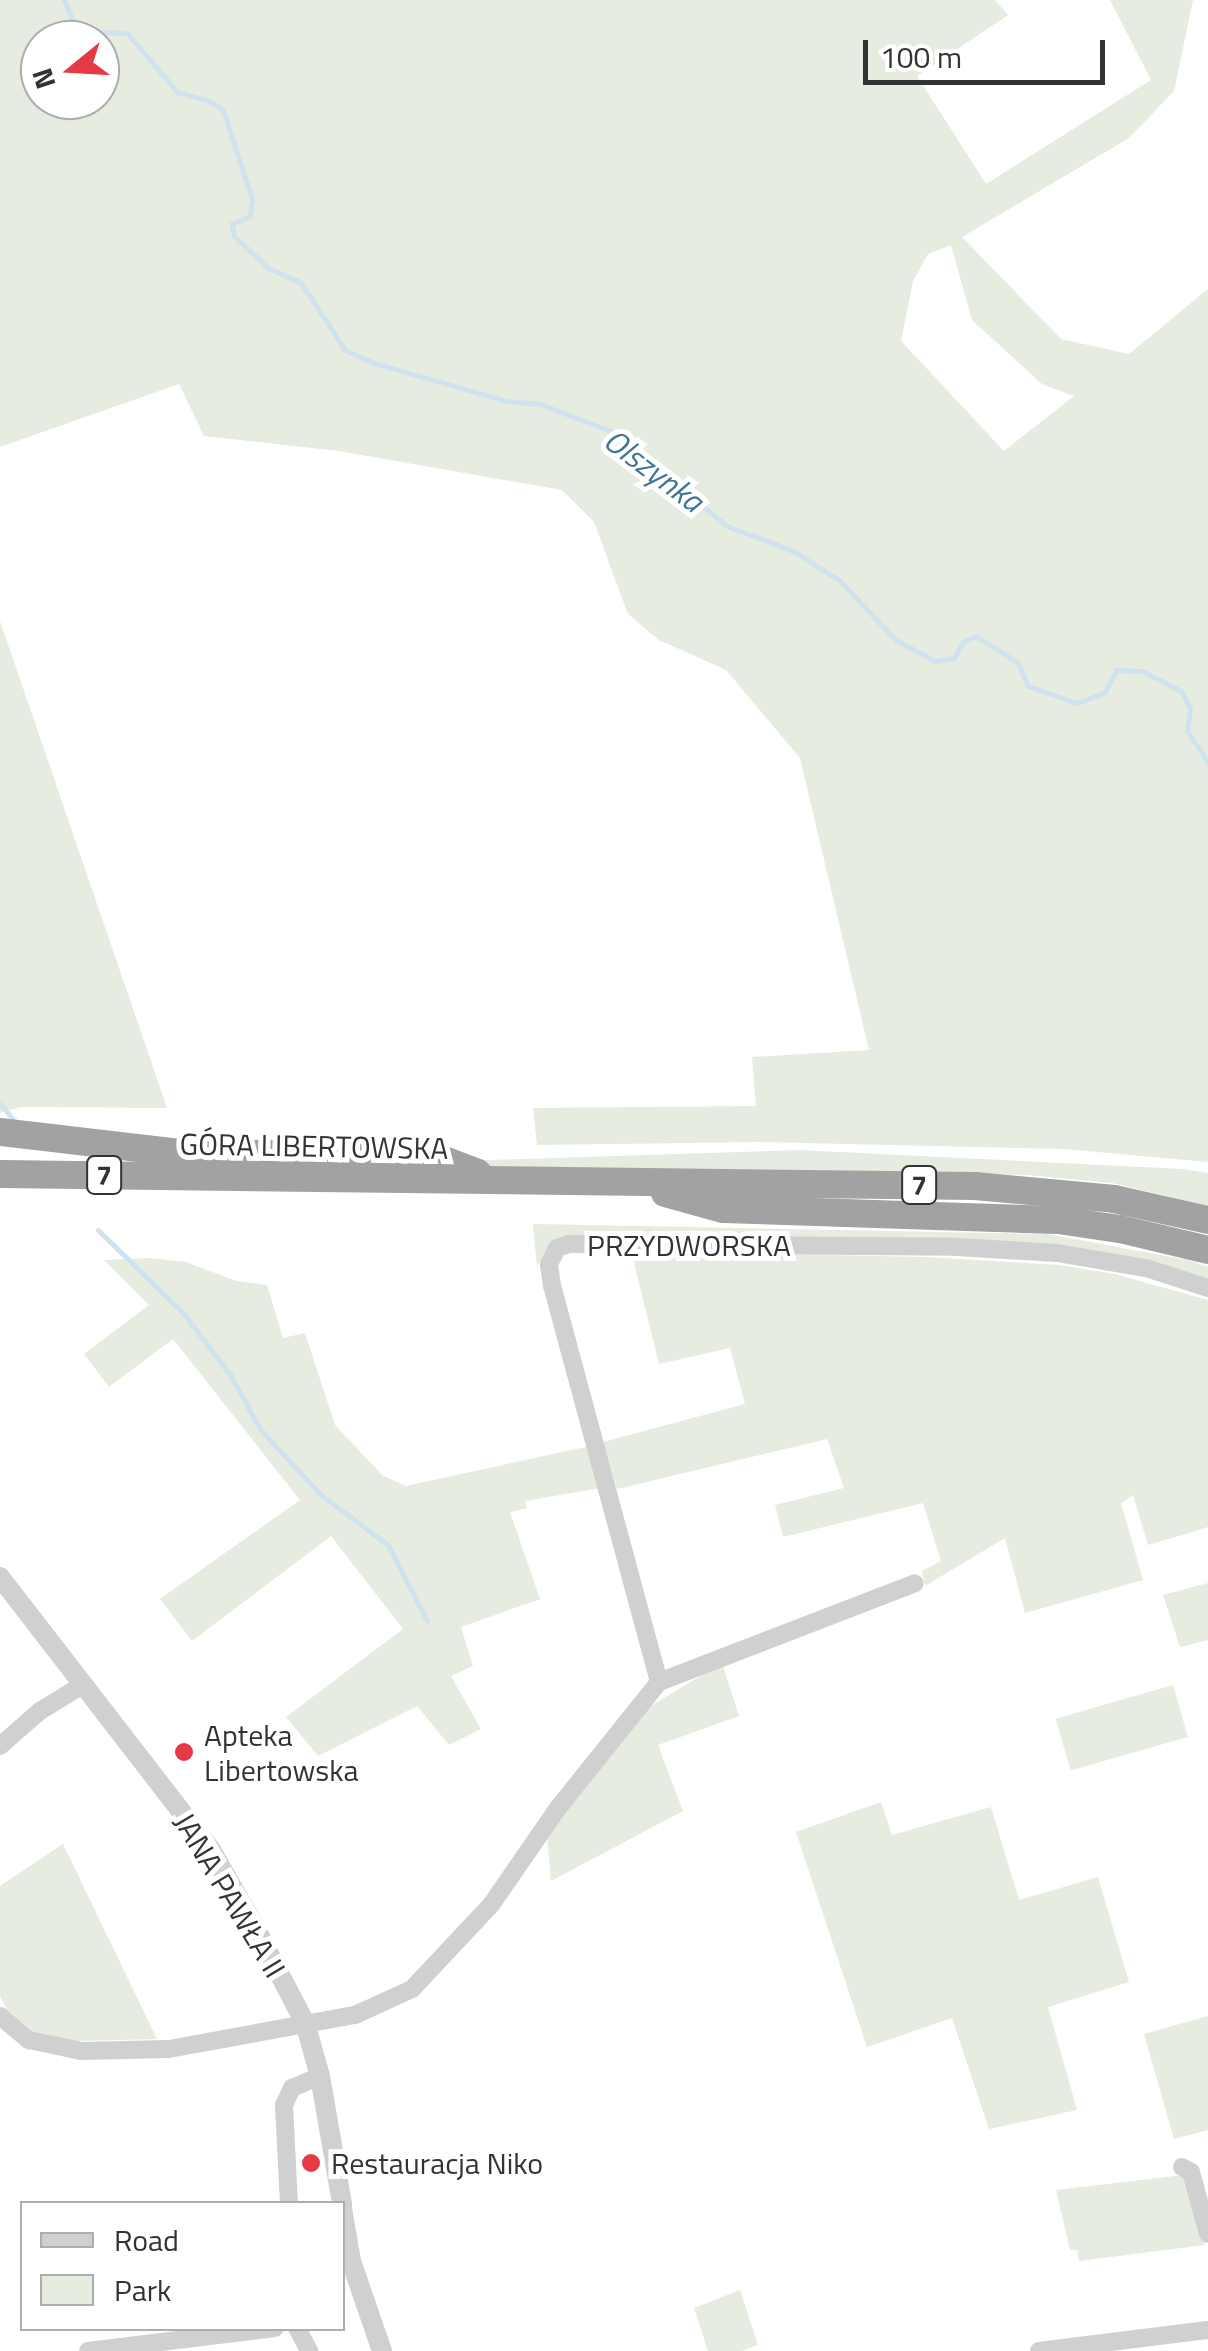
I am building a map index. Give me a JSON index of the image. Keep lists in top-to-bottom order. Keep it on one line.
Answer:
{"streets":{"highway":["GÓRA LIBERTOWSKA","7"],"street":["PRZYDWORSKA","JANA PAWŁA II"]},"crossings":[["GÓRA LIBERTOWSKA","7"]],"water":["Olszynka"],"places":["Apteka Libertowska","Restauracja Niko"],"legend":["Road","Park"],"scale_bar":"100 m","north":"left"}
